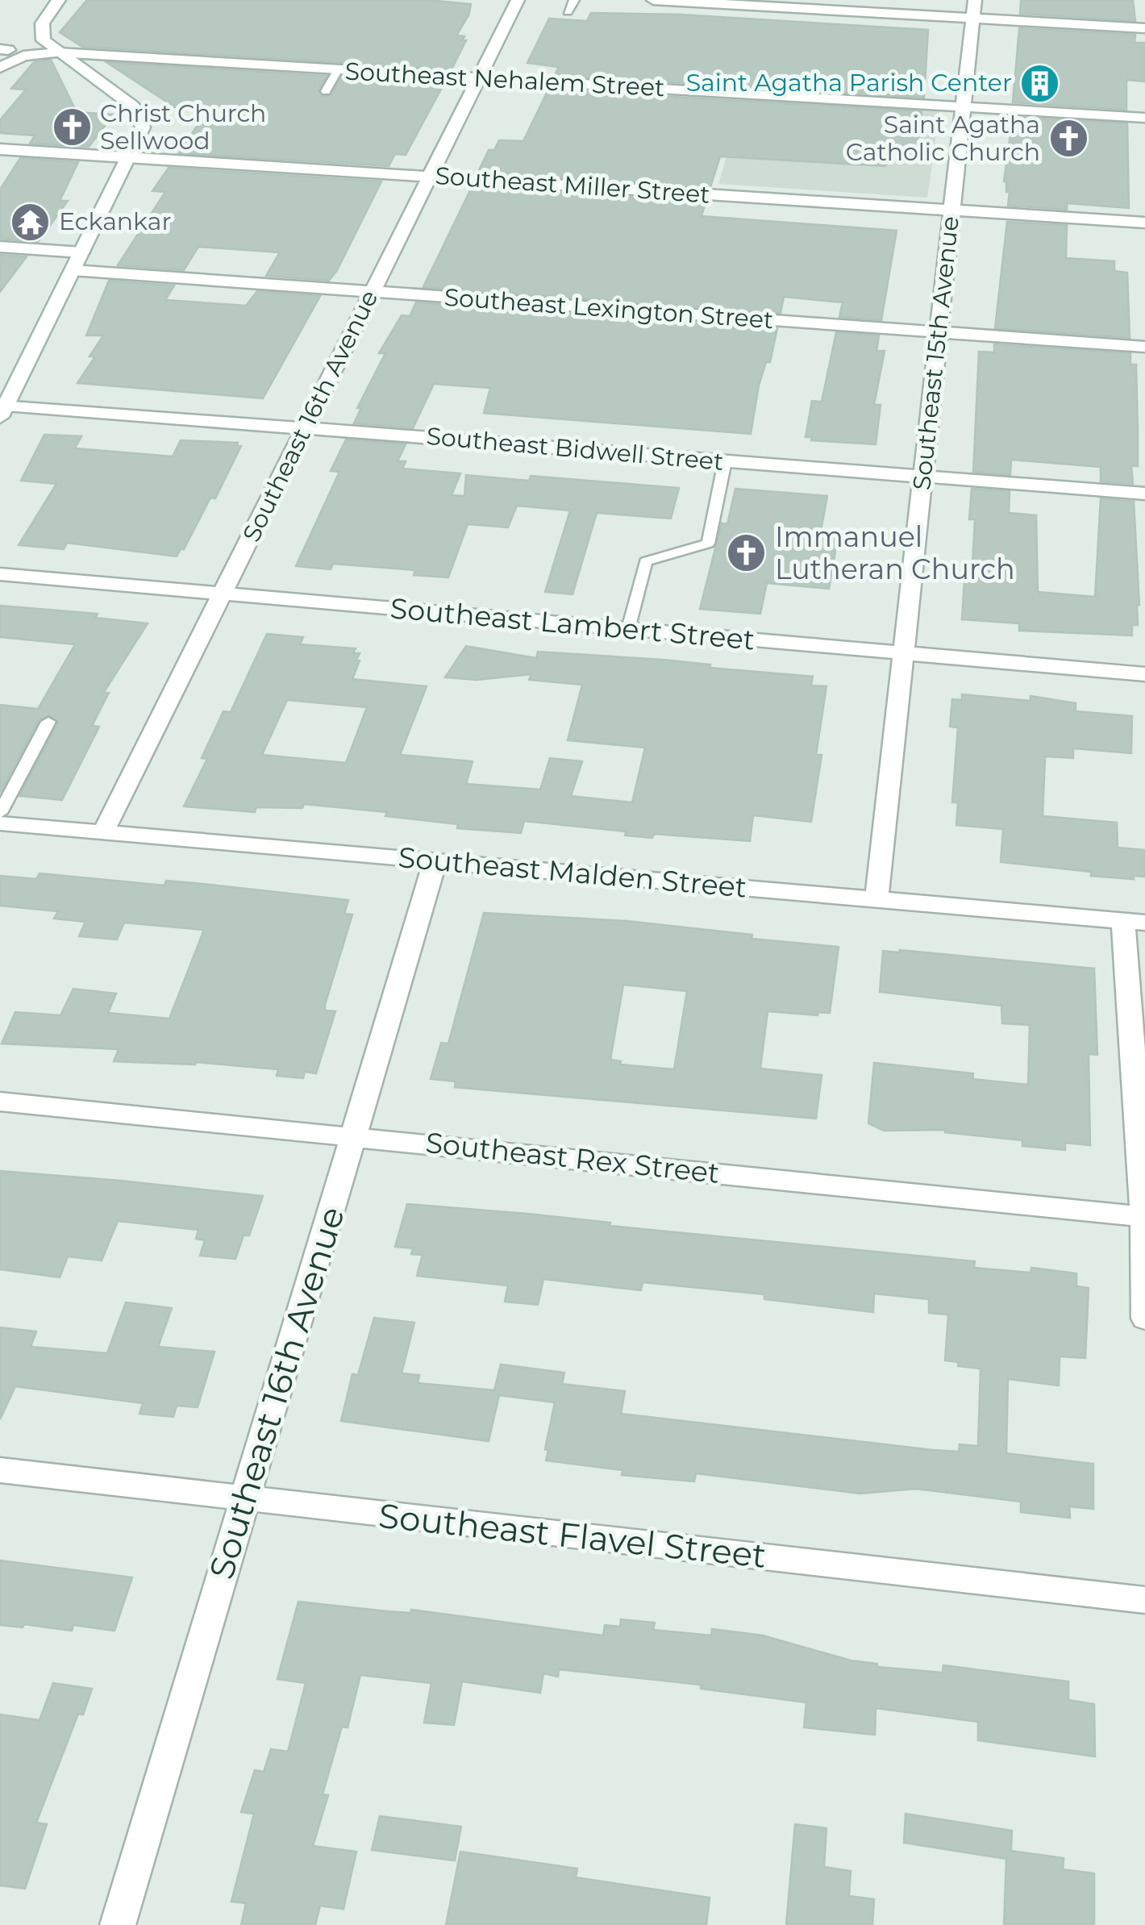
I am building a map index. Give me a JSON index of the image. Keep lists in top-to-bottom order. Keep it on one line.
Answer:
{"streets":{"street":["Southeast Nehalem Street","Southeast Miller Street","Southeast Lexington Street","Southeast 15th Avenue","Southeast 16th Avenue","Southeast Bidwell Street","Southeast Lambert Street","Southeast Malden Street","Southeast Rex Street","Southeast Flavel Street"]},"crossings":[["Southeast Nehalem Street","Southeast 15th Avenue"],["Southeast Nehalem Street","Southeast 16th Avenue"],["Southeast Miller Street","Southeast 15th Avenue"],["Southeast Miller Street","Southeast 16th Avenue"],["Southeast Lexington Street","Southeast 15th Avenue"],["Southeast Lexington Street","Southeast 16th Avenue"],["Southeast 15th Avenue","Southeast Bidwell Street"],["Southeast 15th Avenue","Southeast Lambert Street"],["Southeast 15th Avenue","Southeast Malden Street"],["Southeast 16th Avenue","Southeast Bidwell Street"],["Southeast 16th Avenue","Southeast Lambert Street"],["Southeast 16th Avenue","Southeast Malden Street"],["Southeast 16th Avenue","Southeast Rex Street"],["Southeast 16th Avenue","Southeast Flavel Street"]],"places":{"building":["Saint Agatha Parish Center"],"church":["Christ Church Sellwood","Saint Agatha Catholic Church","Immanuel Lutheran Church"],"temple":["Eckankar"]}}
